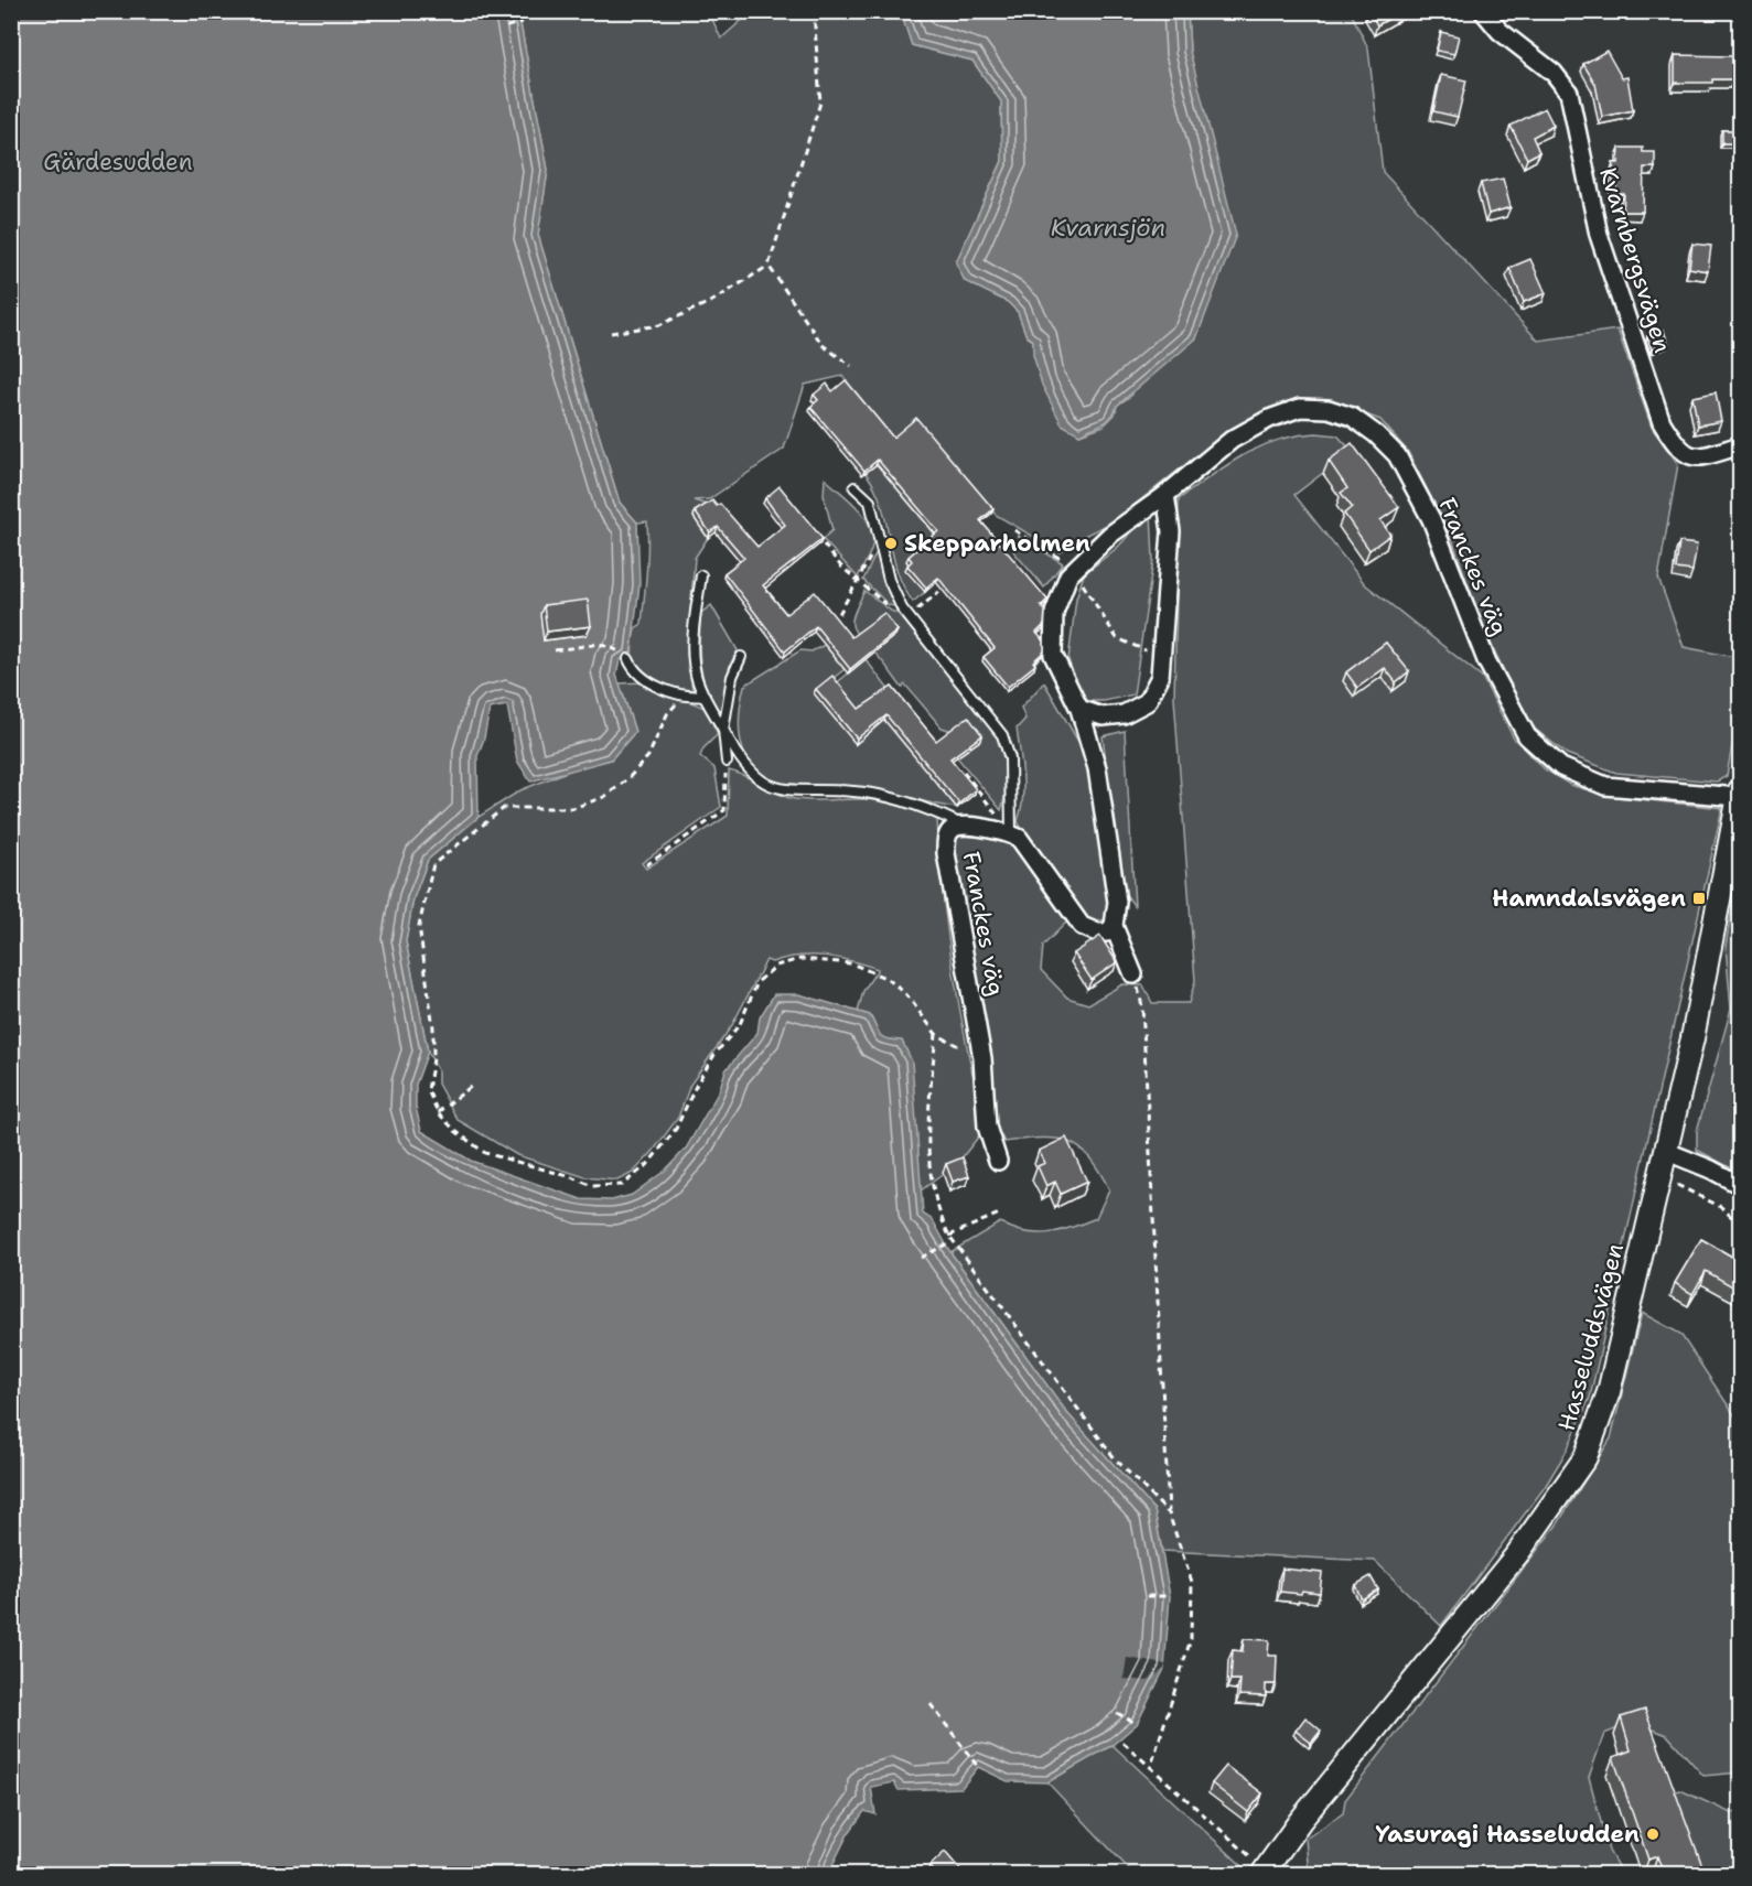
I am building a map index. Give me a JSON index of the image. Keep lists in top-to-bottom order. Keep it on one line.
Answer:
{"streets":{"street":["Kvarnbergsvägen","Franckes väg","Hasseluddsvägen"]},"crossings":[["Franckes väg","Hasseluddsvägen"]],"water":["Kvarnsjön"],"parks":["Gärdesudden"],"places":{"other":["Skepparholmen","Yasuragi Hasseludden"],"transit":["Hamndalsvägen"]}}
